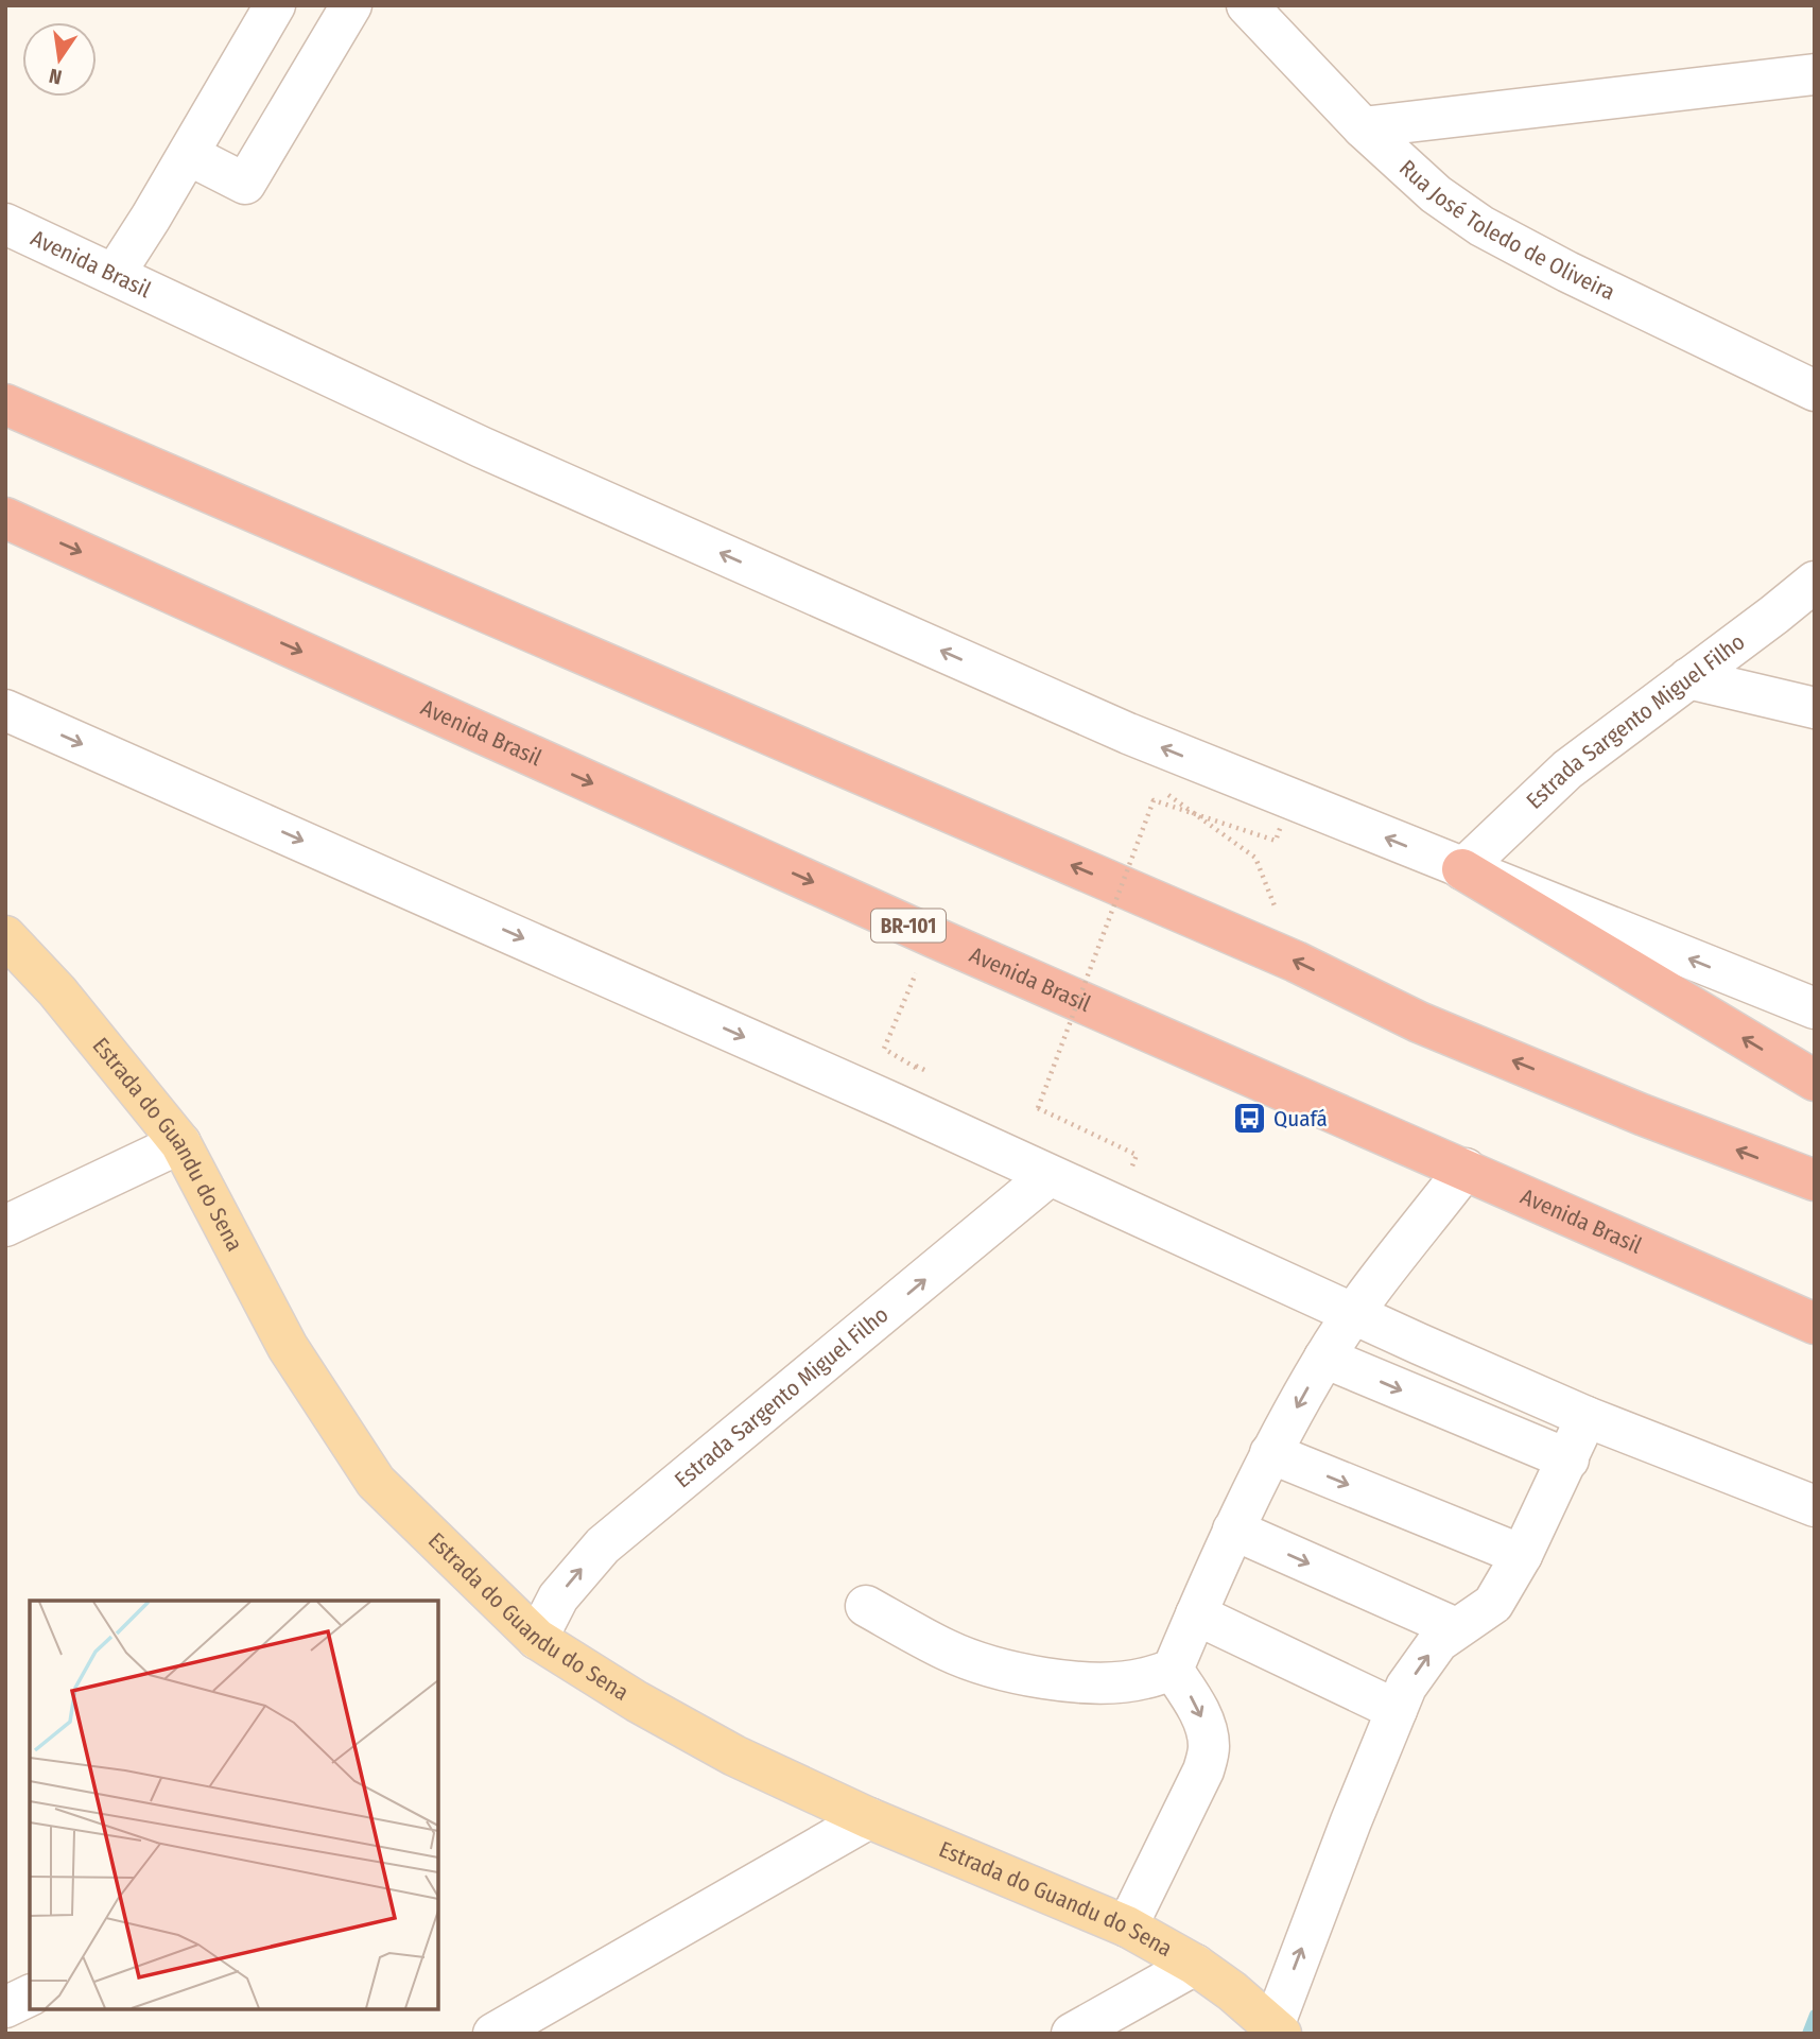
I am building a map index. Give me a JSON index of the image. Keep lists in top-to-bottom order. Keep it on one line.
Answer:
{"streets":{"highway":["Avenida Brasil","BR-101"],"main road":["Estrada do Guandu do Sena"],"street":["Rua José Toledo de Oliveira","Estrada Sargento Miguel Filho"]},"crossings":[["Avenida Brasil","Estrada Sargento Miguel Filho"],["Estrada Sargento Miguel Filho","Estrada do Guandu do Sena"]],"one_way":["Estrada Sargento Miguel Filho"],"places":{"bus stop":["Quafá"]},"north":"bottom"}
